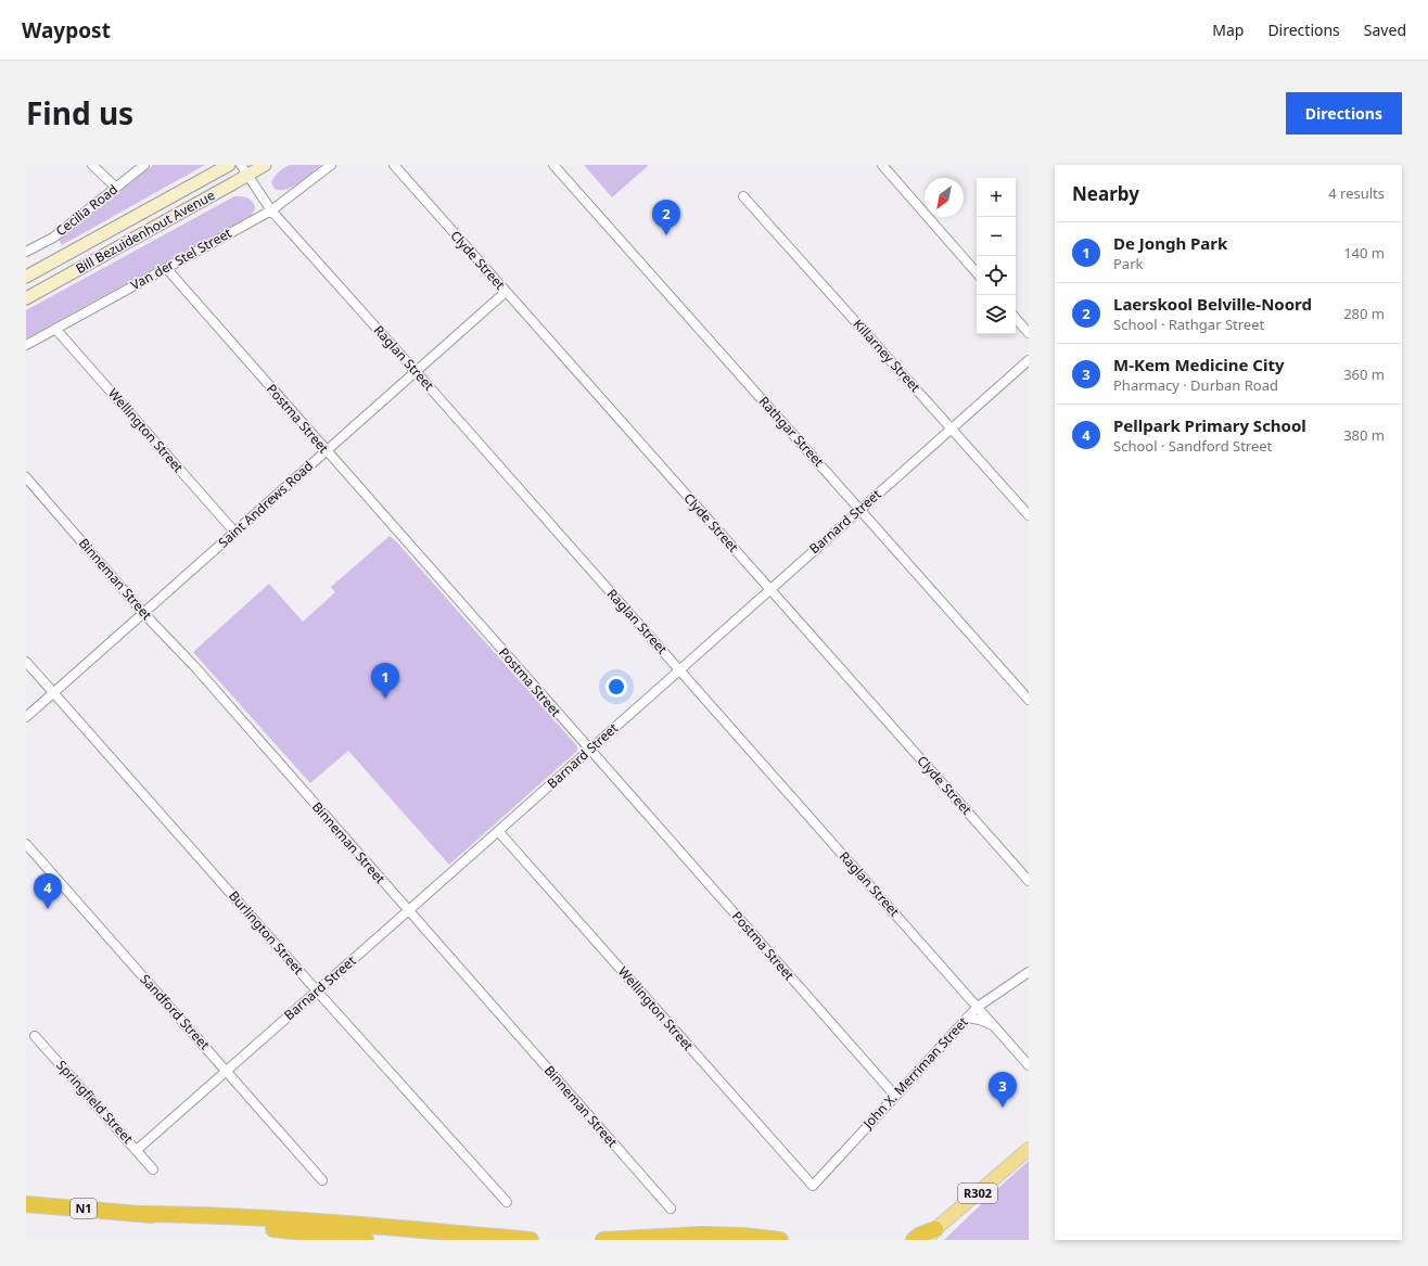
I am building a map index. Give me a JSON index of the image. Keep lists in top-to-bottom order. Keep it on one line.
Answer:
{"streets":{"highway":["N1"],"main road":["Bill Bezuidenhout Avenue","R302"],"street":["Cecilia Road","Van der Stel Street","Clyde Street","Killarney Street","Raglan Street","Postma Street","Wellington Street","Rathgar Street","Saint Andrews Road","Barnard Street","Binneman Street","Burlington Street","Sandford Street","John X. Merriman Street","Springfield Street"]},"crossings":[["Bill Bezuidenhout Avenue","Raglan Street"],["Van der Stel Street","Raglan Street"],["Van der Stel Street","Postma Street"],["Van der Stel Street","Wellington Street"],["Clyde Street","Saint Andrews Road"],["Clyde Street","Barnard Street"],["Killarney Street","Barnard Street"],["Raglan Street","Saint Andrews Road"],["Raglan Street","Barnard Street"],["Raglan Street","John X. Merriman Street"],["Postma Street","Saint Andrews Road"],["Postma Street","Barnard Street"],["Postma Street","John X. Merriman Street"],["Wellington Street","Saint Andrews Road"],["Wellington Street","Barnard Street"],["Wellington Street","John X. Merriman Street"],["Rathgar Street","Barnard Street"],["Saint Andrews Road","Binneman Street"],["Saint Andrews Road","Burlington Street"],["Barnard Street","Binneman Street"],["Barnard Street","Burlington Street"],["Barnard Street","Sandford Street"],["Barnard Street","Springfield Street"]],"north":"bottom left","page":{"header":"Waypost","nav":["Map","Directions","Saved"],"title":"Find us","buttons":"Directions","heading":["Nearby","4 results"],"map_buttons":["+","−"],"pins":["2","1","4","3"],"list":[{"mark":"1","name":"De Jongh Park","note":"Park","value":"140 m"},{"mark":"2","name":"Laerskool Belville-Noord","note":"School · Rathgar Street","value":"280 m"},{"mark":"3","name":"M-Kem Medicine City","note":"Pharmacy · Durban Road","value":"360 m"},{"mark":"4","name":"Pellpark Primary School","note":"School · Sandford Street","value":"380 m"}]}}
